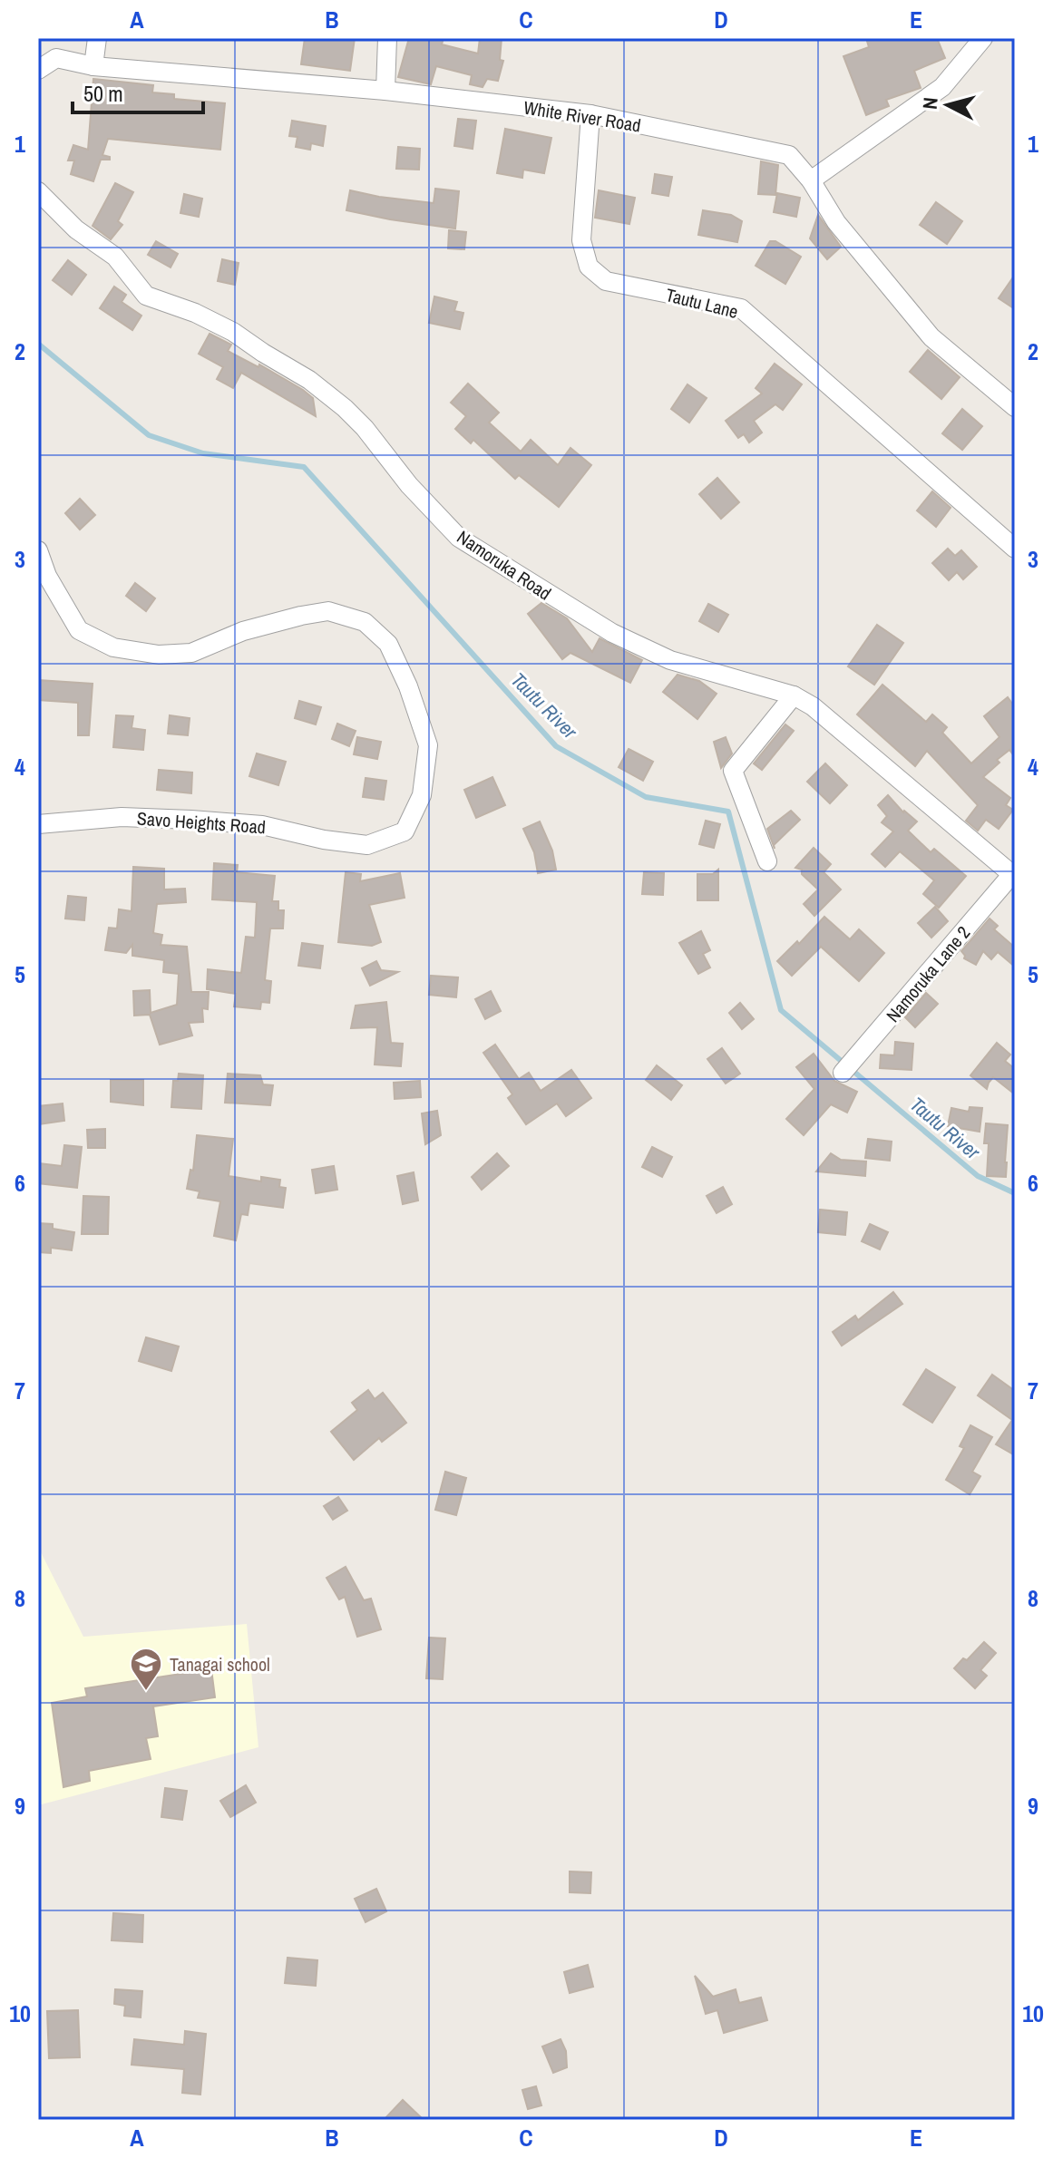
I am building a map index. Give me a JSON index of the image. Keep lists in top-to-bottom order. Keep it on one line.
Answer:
{"streets":{"street":["White River Road","Tautu Lane","Namoruka Road","Savo Heights Road","Namoruka Lane 2"]},"crossings":[["White River Road","Tautu Lane"],["Namoruka Road","Namoruka Lane 2"]],"water":["Tautu River"],"places":{"school or university":["Tanagai school"]},"scale_bar":"50 m","north":"left","grid":{"columns":["A","B","C","D","E"],"rows":["1","2","3","4","5","6","7","8","9","10"]}}
